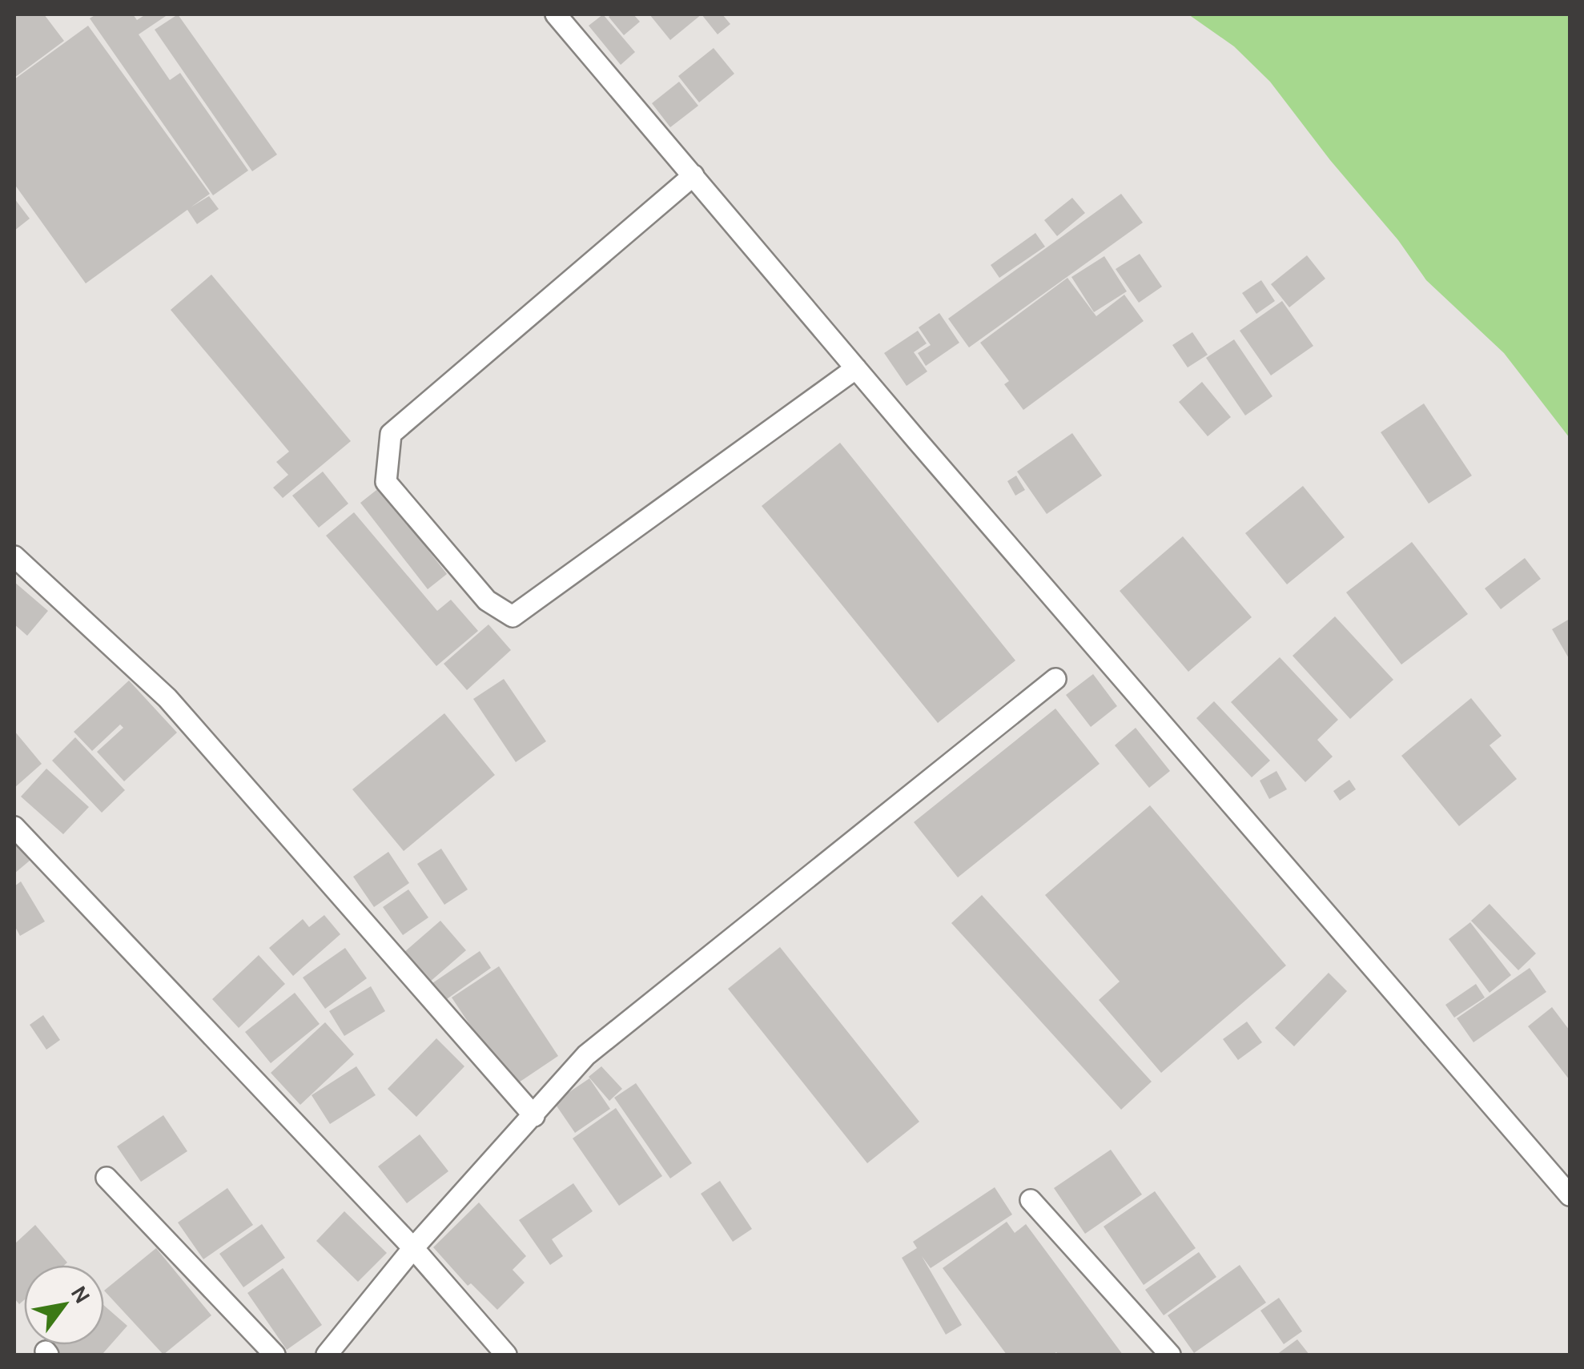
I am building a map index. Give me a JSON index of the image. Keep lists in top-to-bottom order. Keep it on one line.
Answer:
{"north":"top right"}
